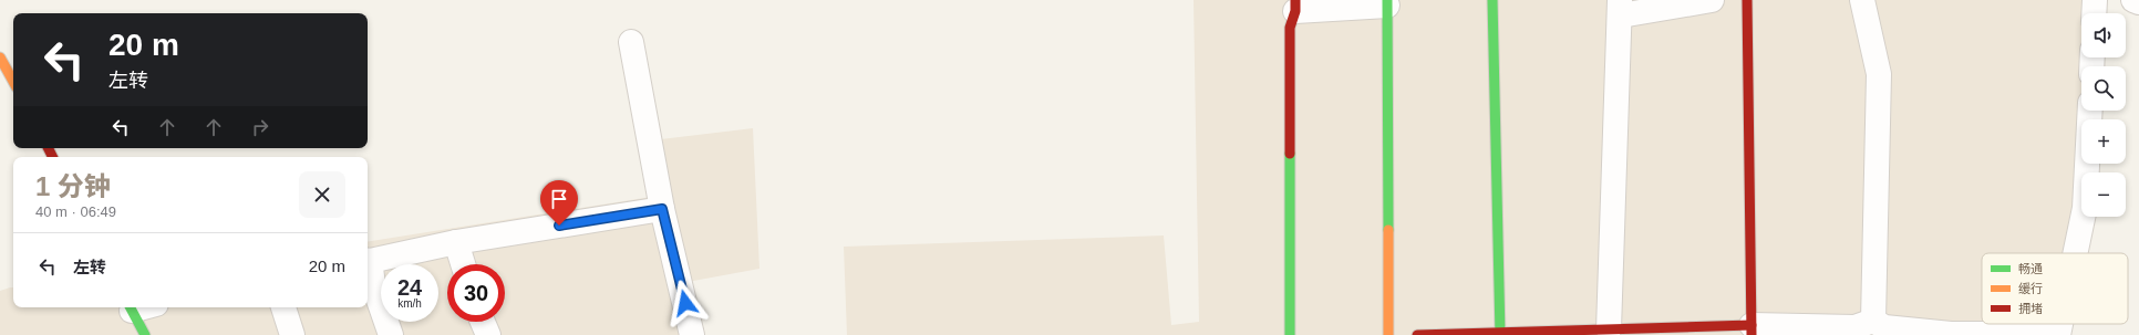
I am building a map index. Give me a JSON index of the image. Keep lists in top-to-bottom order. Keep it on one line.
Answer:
{"legend":["畅通","缓行","拥堵"],"page":{"map_buttons":["+","−"],"turn":["20 m","左转"],"heading":["1 分钟","40 m · 06:49"],"list":[{"name":"左转","value":"20 m"}],"speed":"24 km/h","limit":"30"}}
